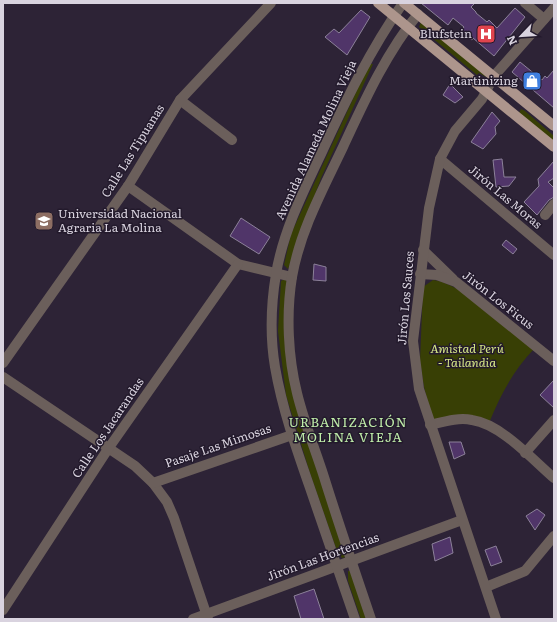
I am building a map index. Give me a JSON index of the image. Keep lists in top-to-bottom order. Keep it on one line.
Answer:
{"streets":{"street":["Avenida Alameda Molina Vieja","Calle Las Tipuanas","Jirón Las Moras","Jirón Los Sauces","Jirón Los Ficus","Calle Los Jacarandas","Pasaje Las Mimosas","Jirón Las Hortencias"]},"crossings":[["Avenida Alameda Molina Vieja","Pasaje Las Mimosas"],["Avenida Alameda Molina Vieja","Jirón Las Hortencias"],["Jirón Las Moras","Jirón Los Sauces"],["Jirón Los Sauces","Jirón Los Ficus"],["Jirón Los Sauces","Jirón Las Hortencias"]],"districts":["URBANIZACIÓN MOLINA VIEJA"],"parks":["Amistad Perú - Tailandia"],"places":{"hospital":["Blufstein"],"shop":["Martinizing"],"school or university":["Universidad Nacional Agraria La Molina"]},"north":"bottom left"}
